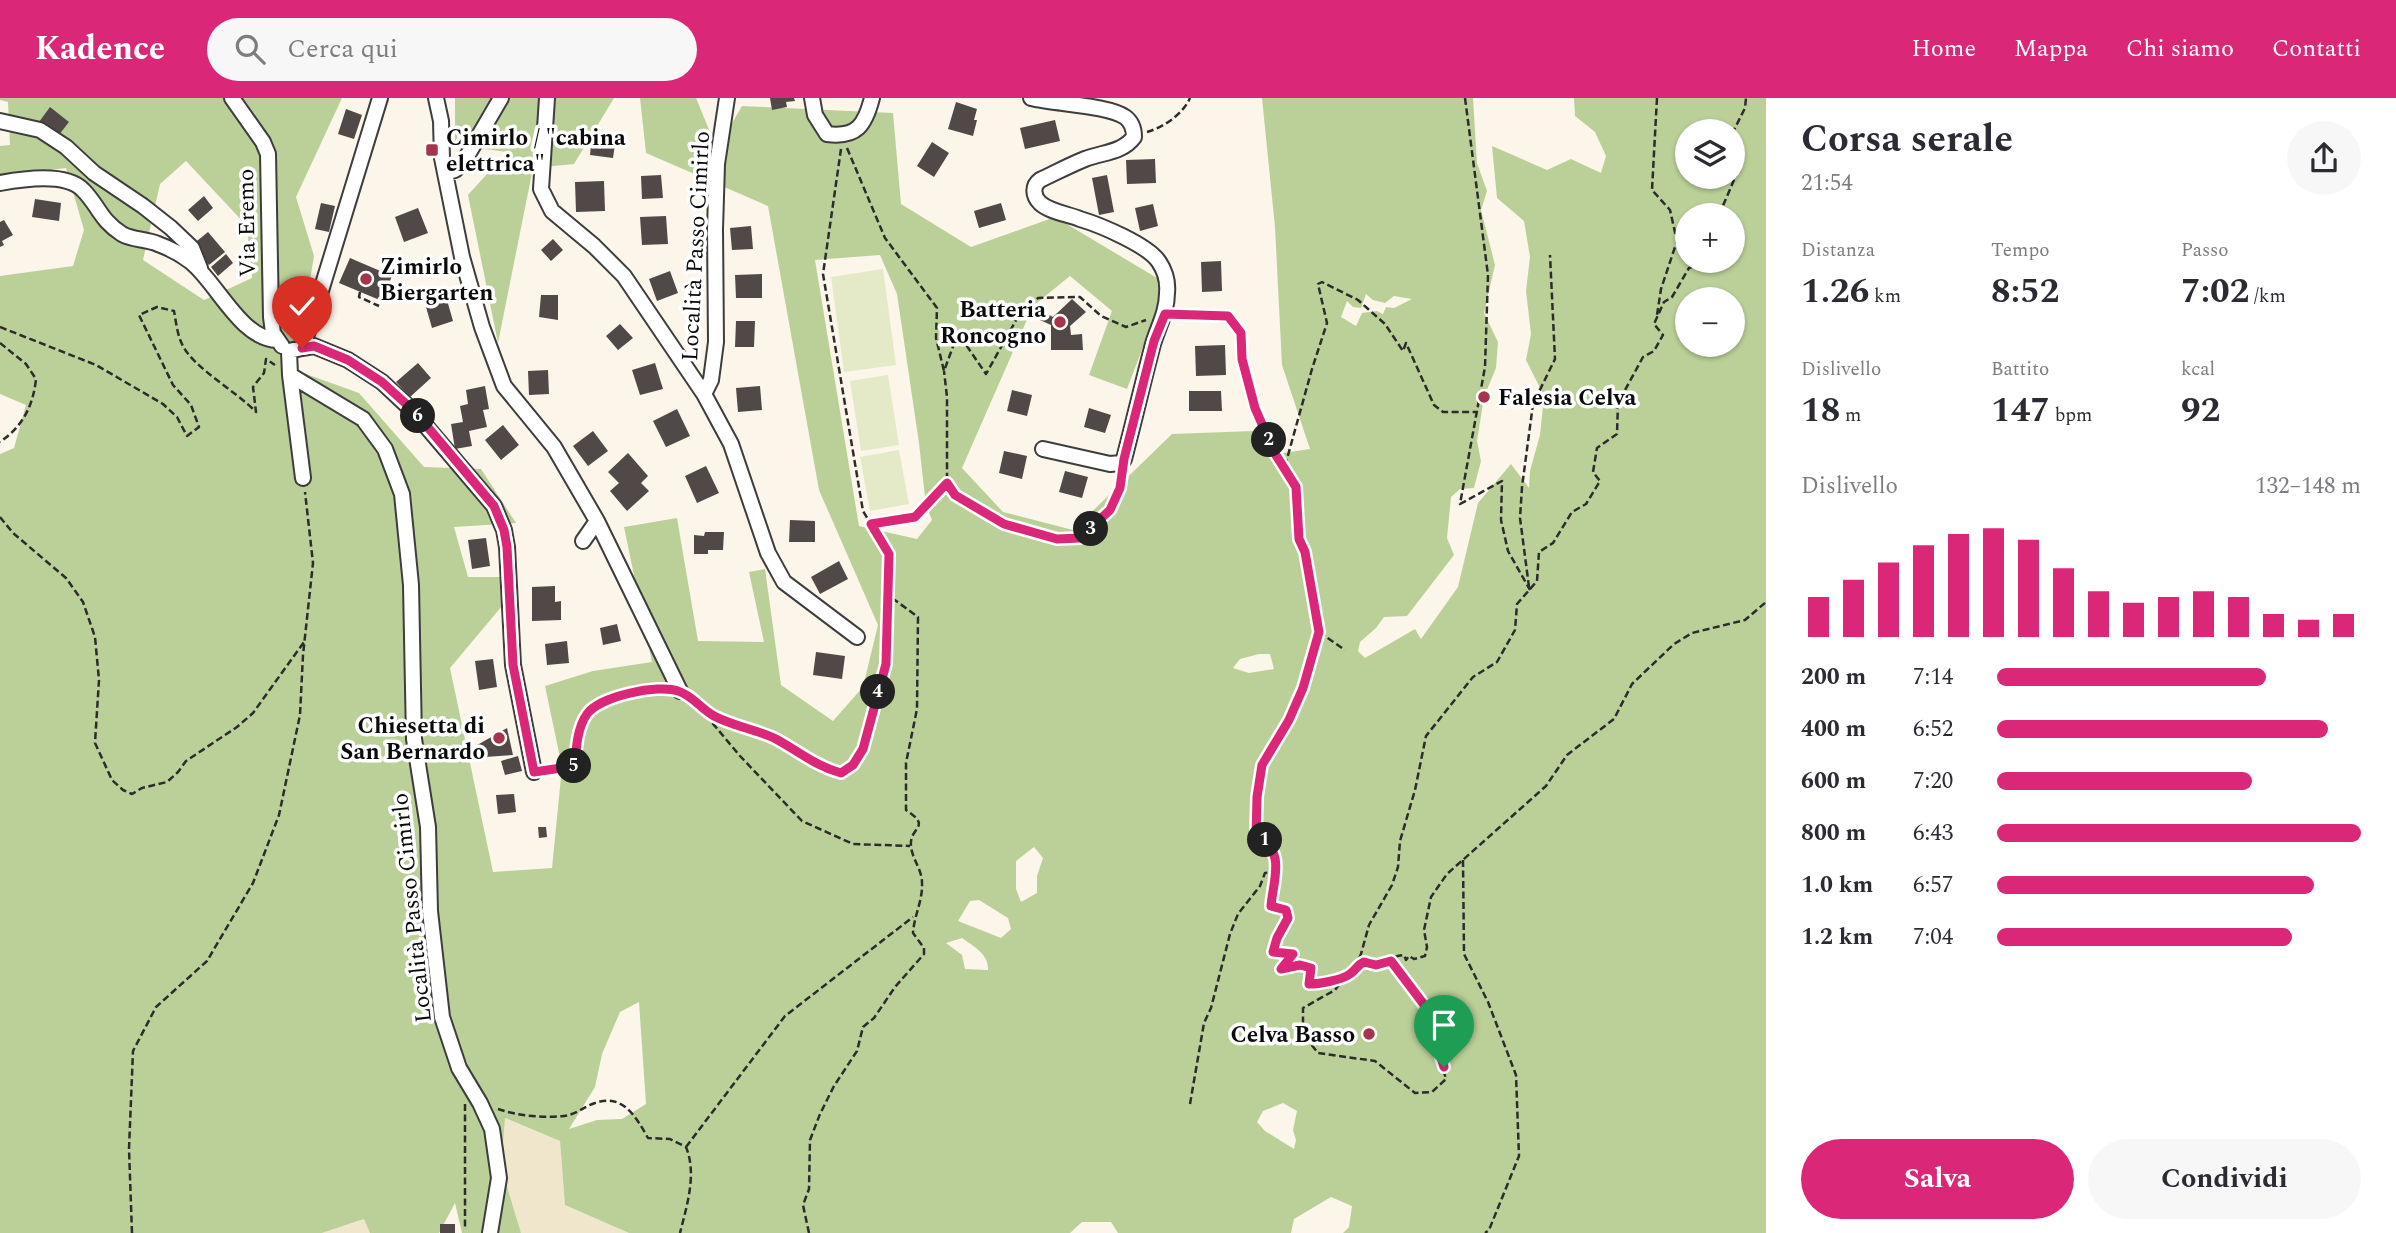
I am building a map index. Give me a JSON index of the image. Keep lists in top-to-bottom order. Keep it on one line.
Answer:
{"streets":{"street":["Via Eremo","Località Passo Cimirlo"]},"places":{"transit":["Cimirlo / \"cabina elettrica\""],"other":["Zimirlo Biergarten","Batteria Roncogno","Falesia Celva","Chiesetta di San Bernardo","Celva Basso"]},"page":{"header":"Kadence","search":"Cerca qui","nav":["Home","Mappa","Chi siamo","Contatti"],"heading":["Corsa serale","21:54"],"map_buttons":["+","−"],"stats":[["Distanza","1.26 km"],["Tempo","8:52"],["Passo","7:02 /km"],["Dislivello","18 m"],["Battito","147 bpm"],["kcal","92"]],"pins":["6","2","3","4","5","1"],"chart":["Dislivello","132–148 m"],"list":[{"name":"200 m","note":"7:14"},{"name":"400 m","note":"6:52"},{"name":"600 m","note":"7:20"},{"name":"800 m","note":"6:43"},{"name":"1.0 km","note":"6:57"},{"name":"1.2 km","note":"7:04"}],"buttons":["Salva","Condividi"]}}
